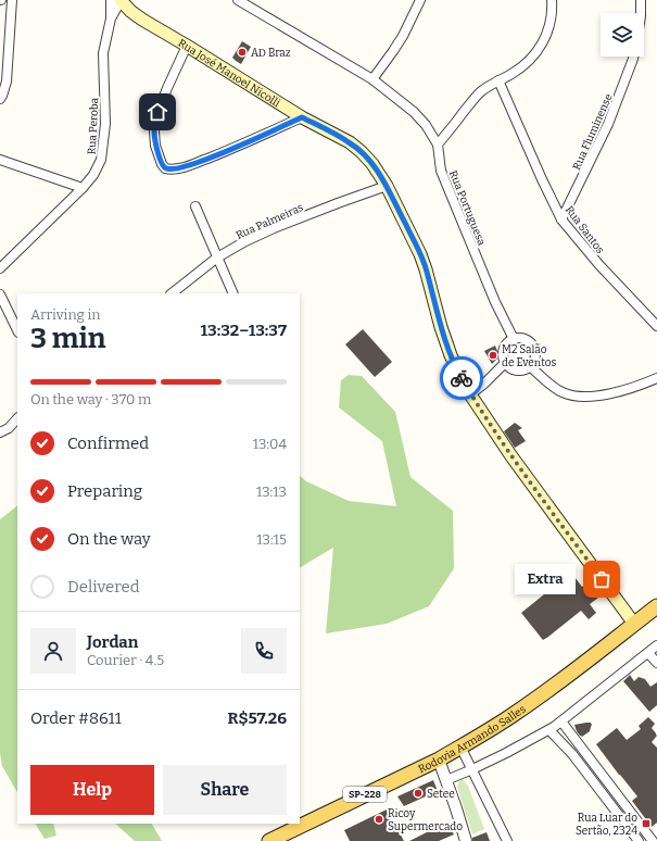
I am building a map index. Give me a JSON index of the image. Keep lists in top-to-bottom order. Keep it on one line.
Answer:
{"streets":{"main road":["Rua José Manoel Nicolli","Rodovia Armando Salles","SP-228"],"street":["Rua Peroba","Rua Fluminense","Rua Portuguesa","Rua Palmeiras","Rua Santos"]},"crossings":[["Rua José Manoel Nicolli","Rua Peroba"],["Rua José Manoel Nicolli","Rua Palmeiras"],["Rua José Manoel Nicolli","Rodovia Armando Salles"],["Rua Fluminense","Rua Santos"]],"places":{"other":["AD Braz","M2 Salão de Eventos","Extra","Setee","Ricoy Supermercado"],"transit":["Rua Luar do Sertão, 2324"]},"page":{"heading":["3 min","Arriving in","13:32–13:37"],"panel":["Jordan","Courier · 4.5","Order #8611","R$57.26"],"bar":"On the way · 370 m","list":[["Confirmed","13:04"],["Preparing","13:13"],["On the way","13:15"],"Delivered"],"bubble":"Extra","buttons":["Help","Share"]}}
